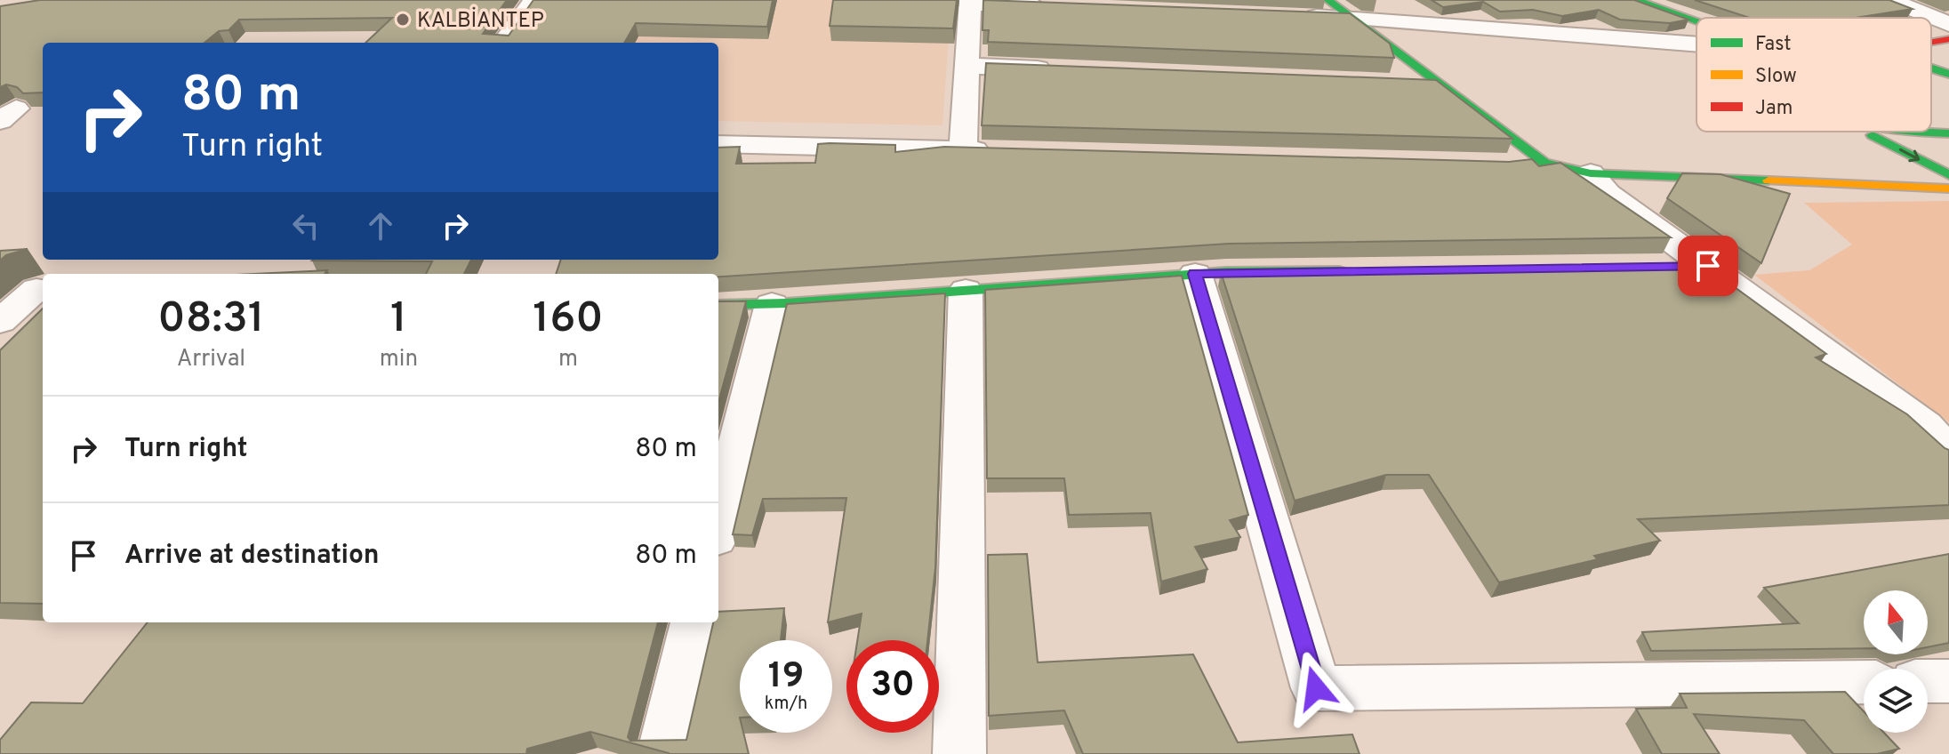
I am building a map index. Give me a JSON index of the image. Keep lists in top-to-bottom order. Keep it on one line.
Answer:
{"places":["KALBİANTEP"],"legend":["Fast","Slow","Jam"],"north":"top","page":{"turn":["80 m","Turn right"],"eta":["08:31","Arrival","1","min","160","m"],"list":[{"name":"Turn right","value":"80 m"},{"name":"Arrive at destination","value":"80 m"}],"speed":"19 km/h","limit":"30"}}
